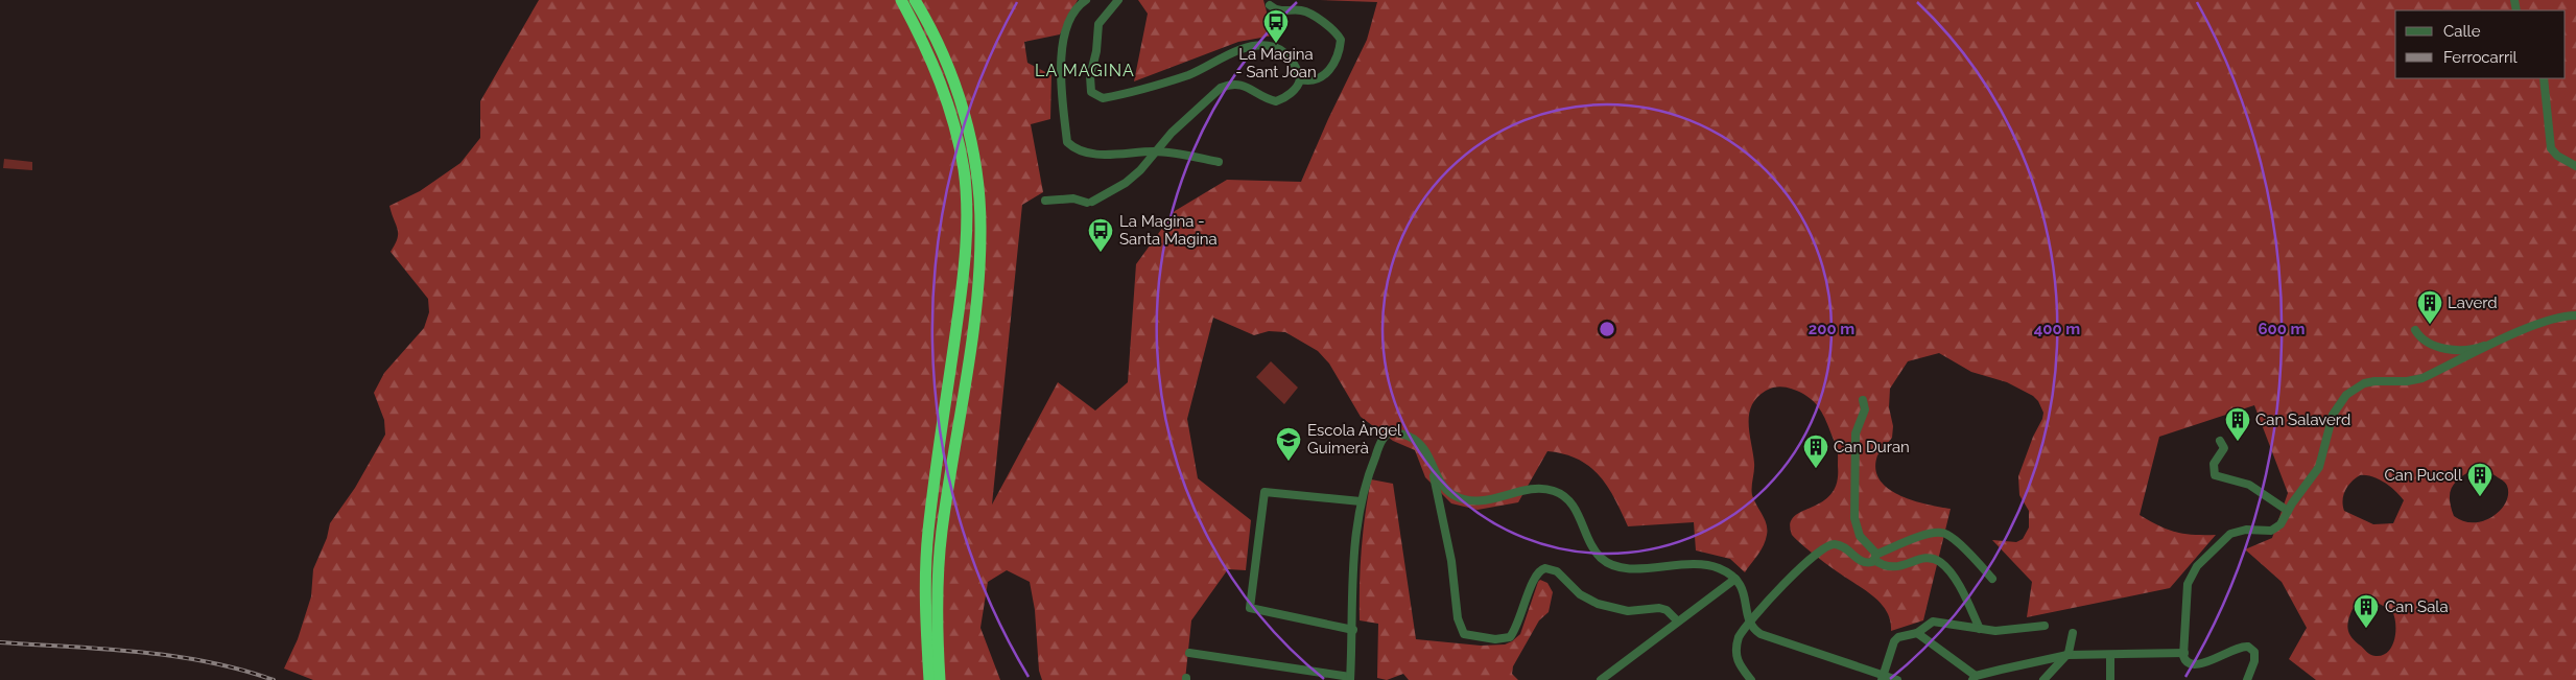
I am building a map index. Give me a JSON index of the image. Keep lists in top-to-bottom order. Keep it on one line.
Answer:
{"districts":["LA MAGINA"],"places":{"bus stop":["La Magina - Sant Joan","La Magina - Santa Magina"],"building":["Laverd","Can Salaverd","Can Duran","Can Pucoll","Can Sala"],"school or university":["Escola Àngel Guimerà"]},"legend":["Calle","Ferrocarril"],"rings":["200 m","400 m","600 m"]}
